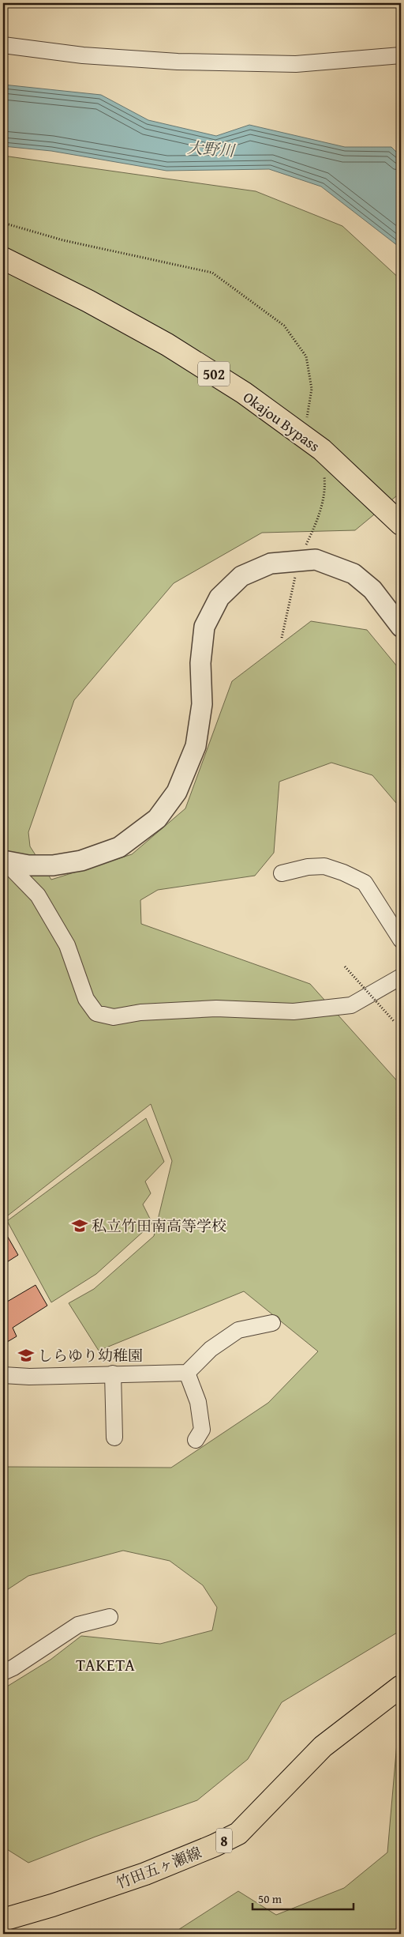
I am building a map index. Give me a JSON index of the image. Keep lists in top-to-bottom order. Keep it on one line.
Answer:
{"streets":{"main road":["502","Okajou Bypass","8","竹田五ヶ瀬線"]},"districts":["TAKETA"],"water":["大野川"],"places":{"school or university":["私立竹田南高等学校","しらゆり幼稚園"]},"scale_bar":"50 m"}
